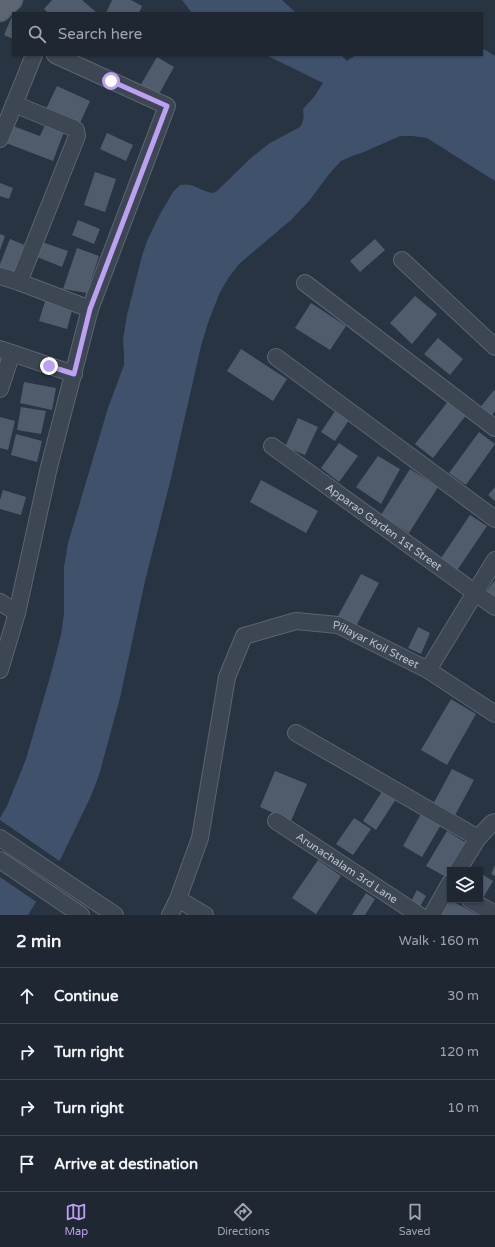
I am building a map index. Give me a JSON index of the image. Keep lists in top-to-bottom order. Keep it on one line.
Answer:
{"streets":{"street":["Apparao Garden 1st Street","Pillayar Koil Street","Arunachalam 3rd Lane"]},"page":{"search":"Search here","heading":["2 min","Walk · 160 m"],"list":[["Continue","30 m"],["Turn right","120 m"],["Turn right","10 m"],"Arrive at destination"],"nav":["Map","Directions","Saved"]}}
